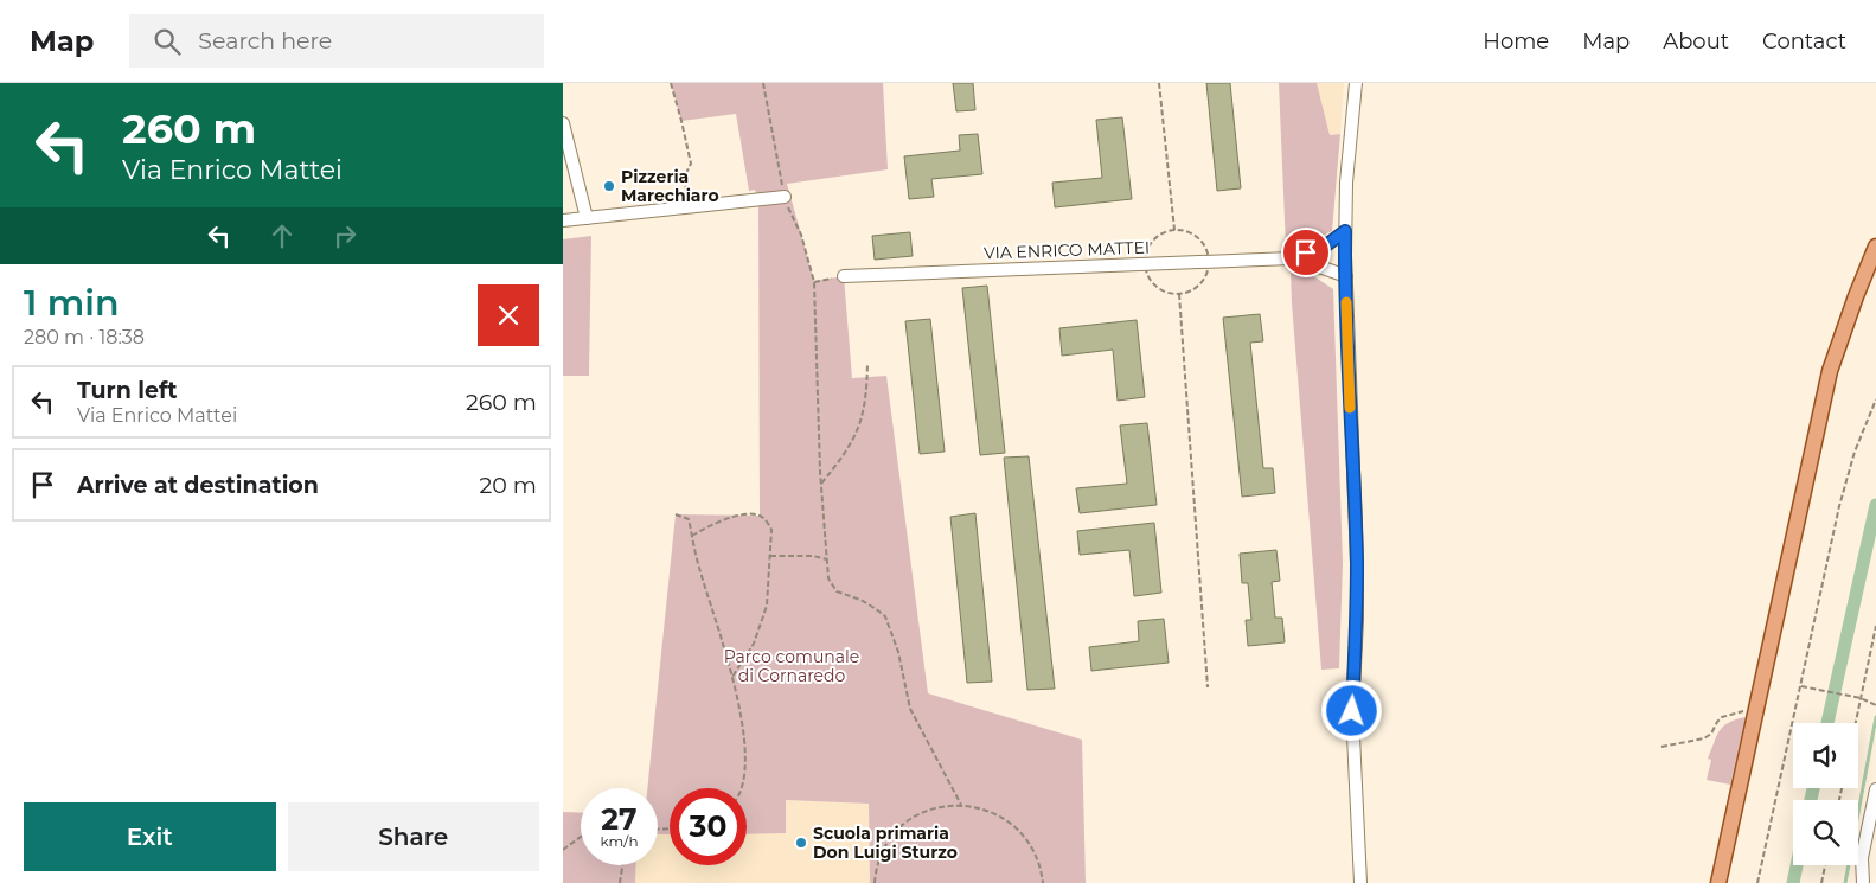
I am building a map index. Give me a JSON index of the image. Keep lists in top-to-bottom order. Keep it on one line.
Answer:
{"streets":{"street":["VIA ENRICO MATTEI"]},"parks":["Parco comunale di Cornaredo"],"places":["Pizzeria Marechiaro","Scuola primaria Don Luigi Sturzo"],"page":{"header":"Map","search":"Search here","nav":["Home","Map","About","Contact"],"turn":["260 m","Via Enrico Mattei"],"heading":["1 min","280 m · 18:38"],"list":[{"name":"Turn left","note":"Via Enrico Mattei","value":"260 m"},{"name":"Arrive at destination","value":"20 m"}],"speed":"27 km/h","limit":"30","buttons":["Exit","Share"]}}
